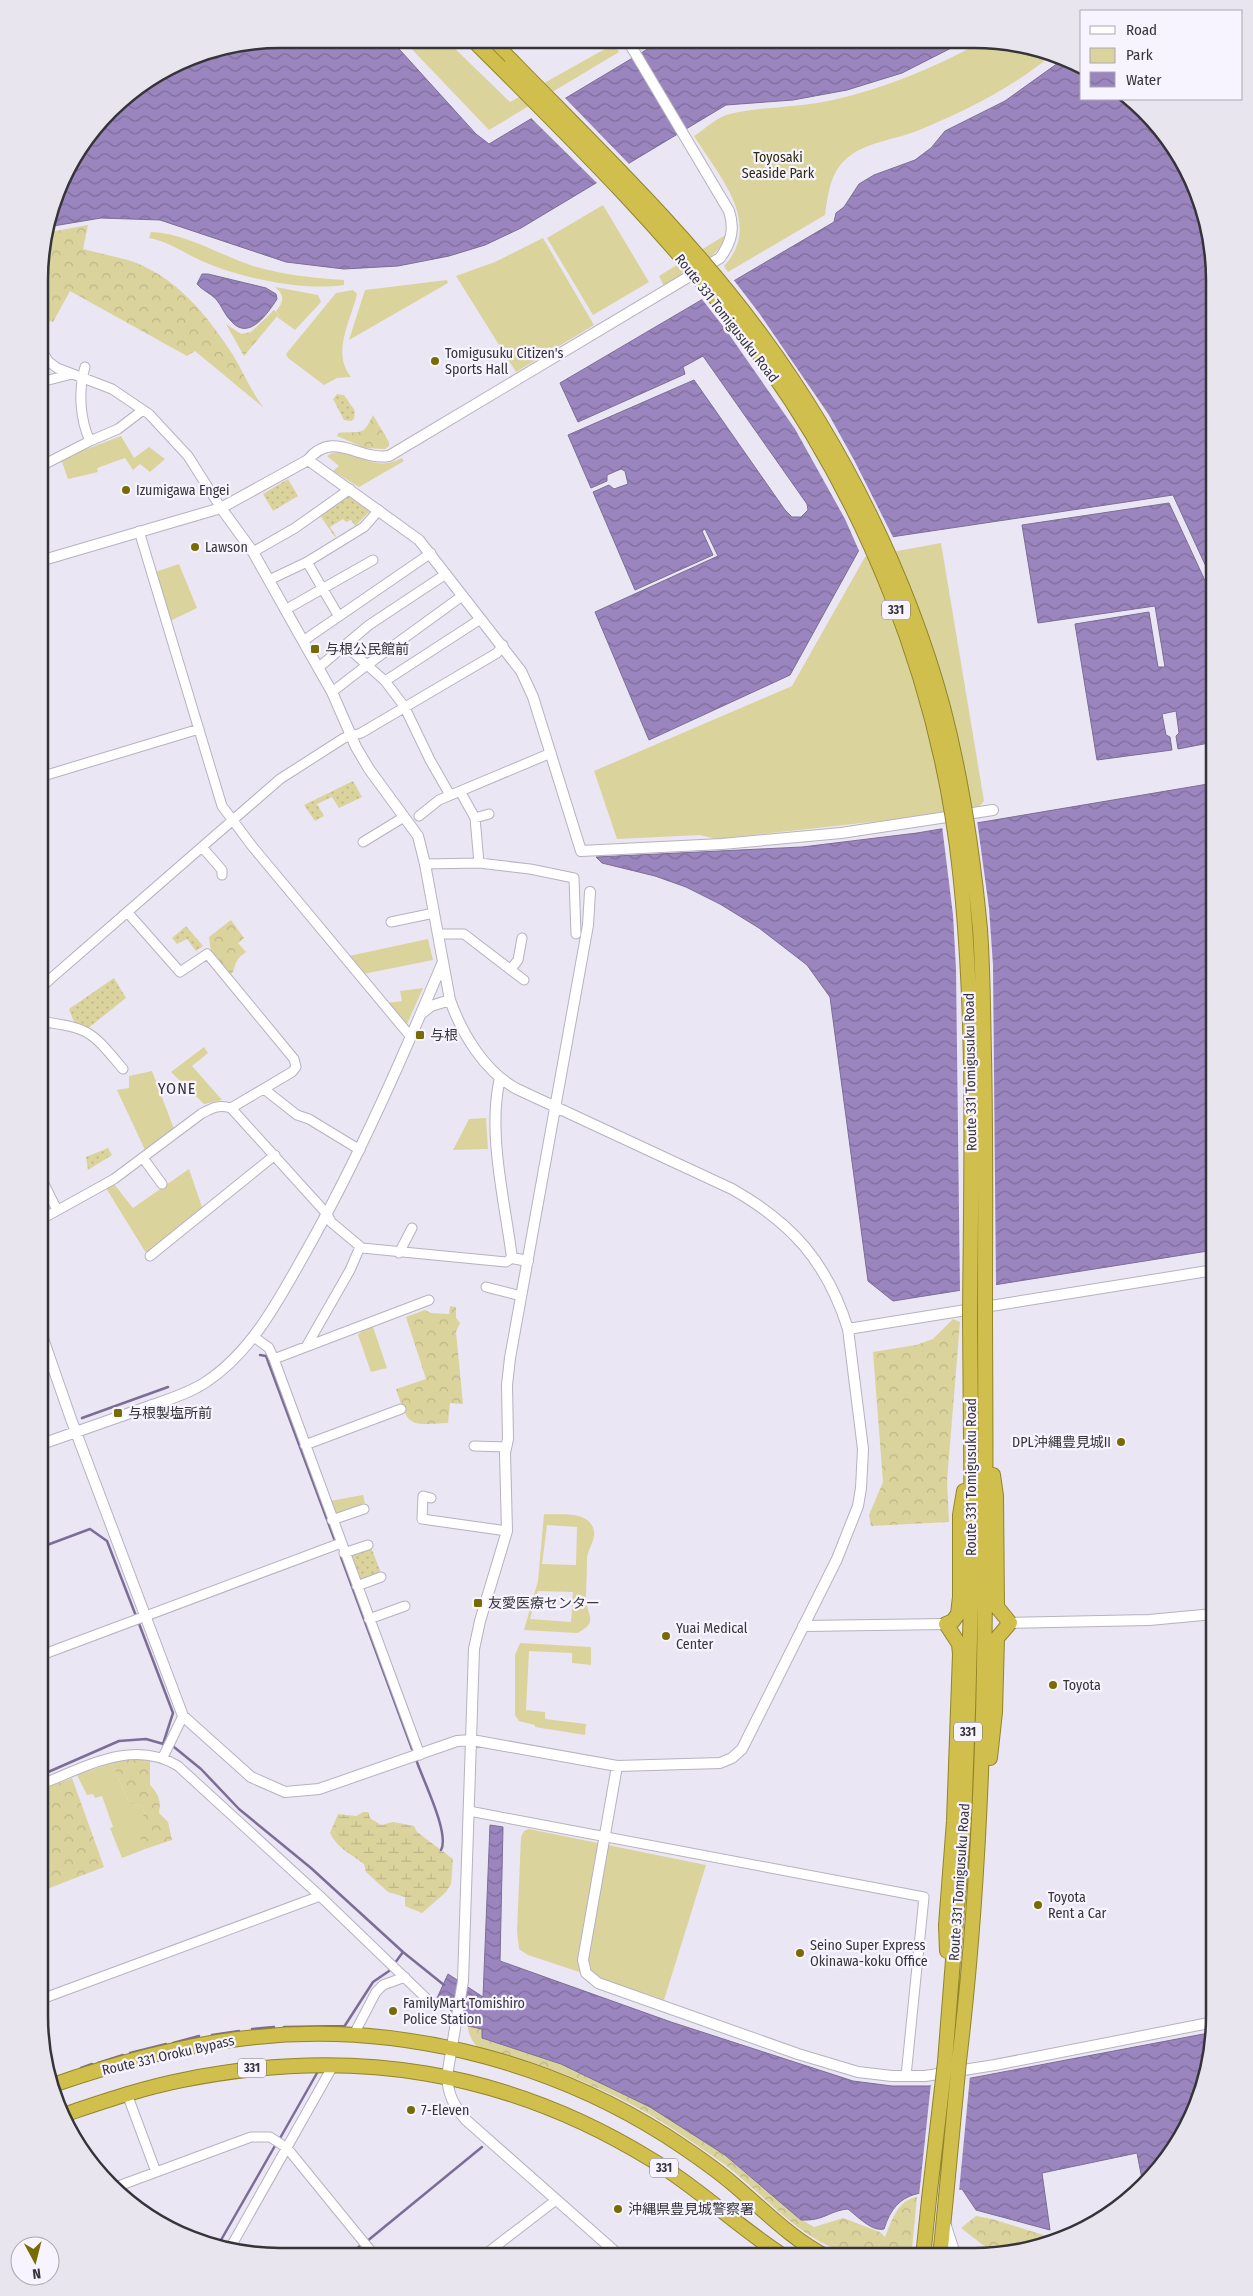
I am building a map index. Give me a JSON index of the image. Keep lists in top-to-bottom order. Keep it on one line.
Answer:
{"streets":{"highway":["Route 331 Tomigusuku Road","331","Route 331 Oroku Bypass"]},"districts":["YONE"],"parks":["Toyosaki Seaside Park"],"places":{"other":["Tomigusuku Citizen's Sports Hall","Izumigawa Engei","Lawson","DPL沖縄豊見城II","Yuai Medical Center","Toyota","Toyota Rent a Car","Seino Super Express Okinawa-koku Office","FamilyMart Tomishiro Police Station","7-Eleven","沖縄県豊見城警察署"],"transit":["与根公民館前","与根","与根製塩所前","友愛医療センター"]},"legend":["Road","Park","Water"],"north":"bottom"}
